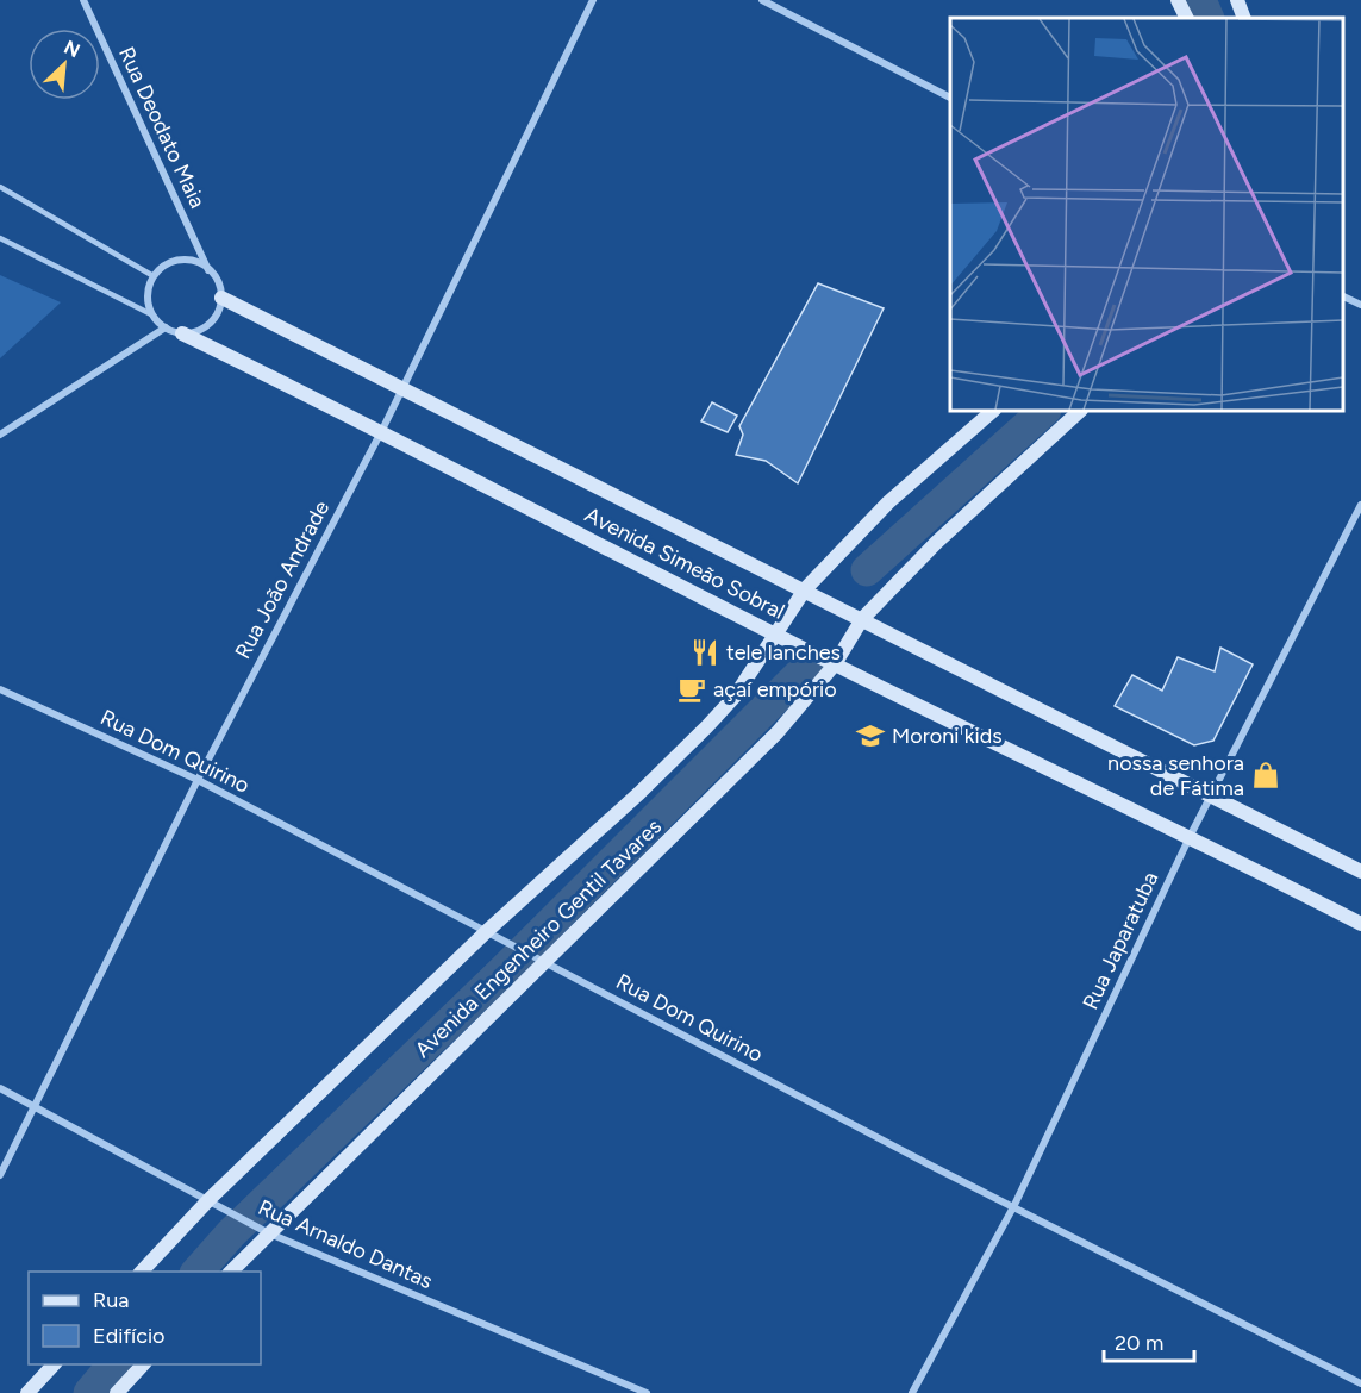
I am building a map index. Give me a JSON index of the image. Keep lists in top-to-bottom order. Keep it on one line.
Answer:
{"streets":{"main road":["Avenida Simeão Sobral","Avenida Engenheiro Gentil Tavares"],"street":["Rua Deodato Maia","Rua João Andrade","Rua Dom Quirino","Rua Japaratuba","Rua Arnaldo Dantas"]},"crossings":[["Rua Deodato Maia","Avenida Simeão Sobral"],["Avenida Simeão Sobral","Rua João Andrade"],["Avenida Simeão Sobral","Avenida Engenheiro Gentil Tavares"],["Avenida Simeão Sobral","Rua Japaratuba"],["Rua João Andrade","Rua Dom Quirino"],["Rua João Andrade","Rua Arnaldo Dantas"],["Rua Dom Quirino","Avenida Engenheiro Gentil Tavares"],["Rua Dom Quirino","Rua Japaratuba"],["Avenida Engenheiro Gentil Tavares","Rua Arnaldo Dantas"]],"places":{"restaurant":["tele lanches"],"cafe":["açaí empório"],"school or university":["Moroni kids"],"shop":["nossa senhora de Fátima"]},"legend":["Rua","Edifício"],"scale_bar":"20 m","north":"top right"}
